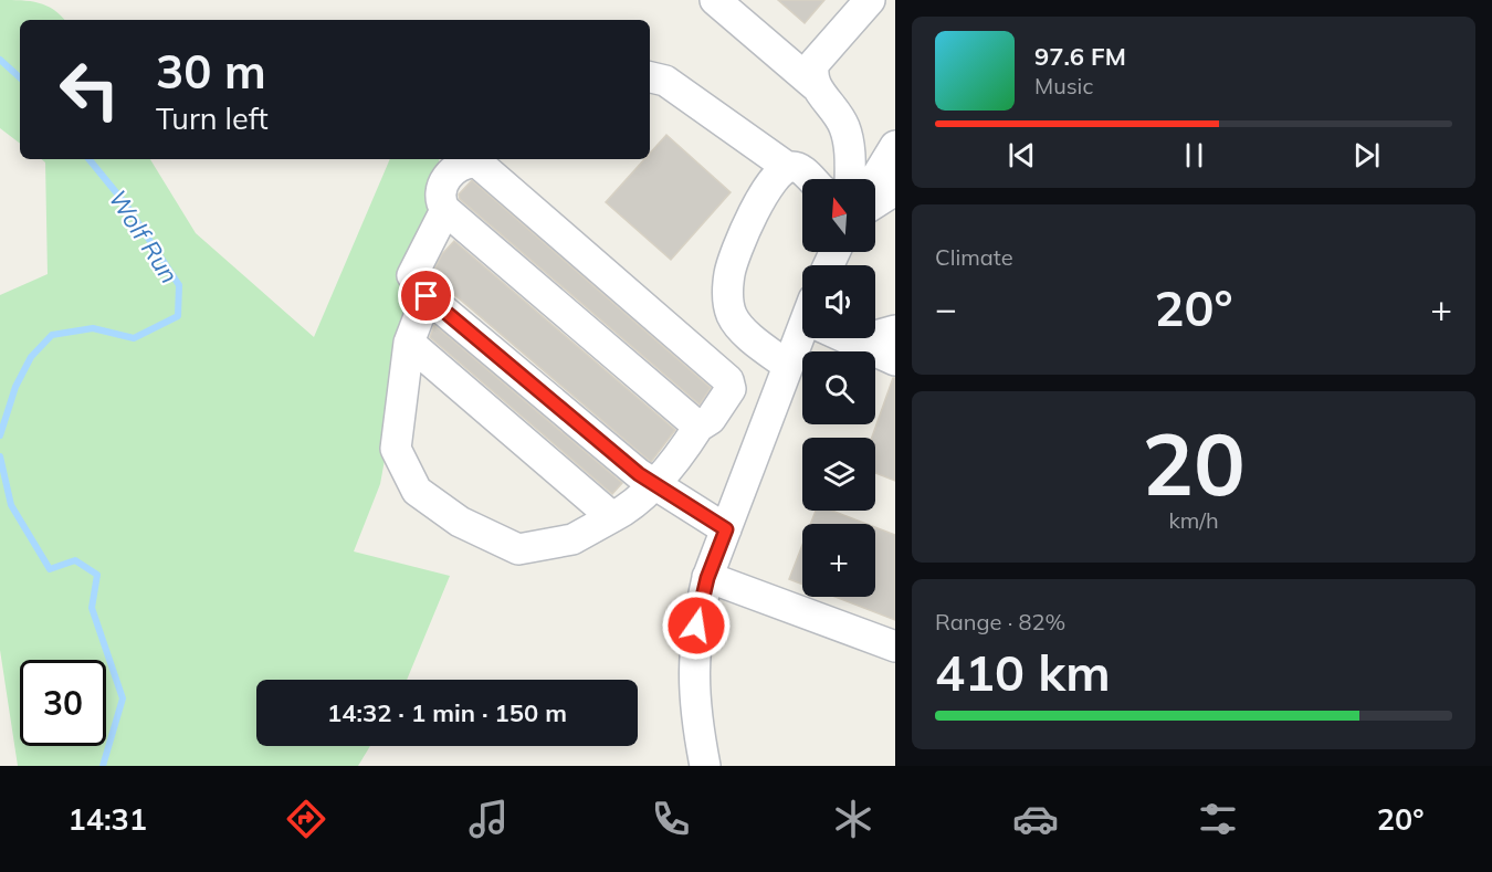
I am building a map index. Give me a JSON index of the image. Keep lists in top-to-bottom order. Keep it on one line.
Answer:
{"water":["Wolf Run"],"north":"top","page":{"turn":["30 m","Turn left"],"song":["97.6 FM","Music"],"map_buttons":"+","tile":["Climate",["20","km/h"],["Range · 82%","410 km"]],"heat":["−","20°","+"],"limit":"30","trip":"14:32 · 1 min · 150 m","tabs":["14:31","20°"]}}
